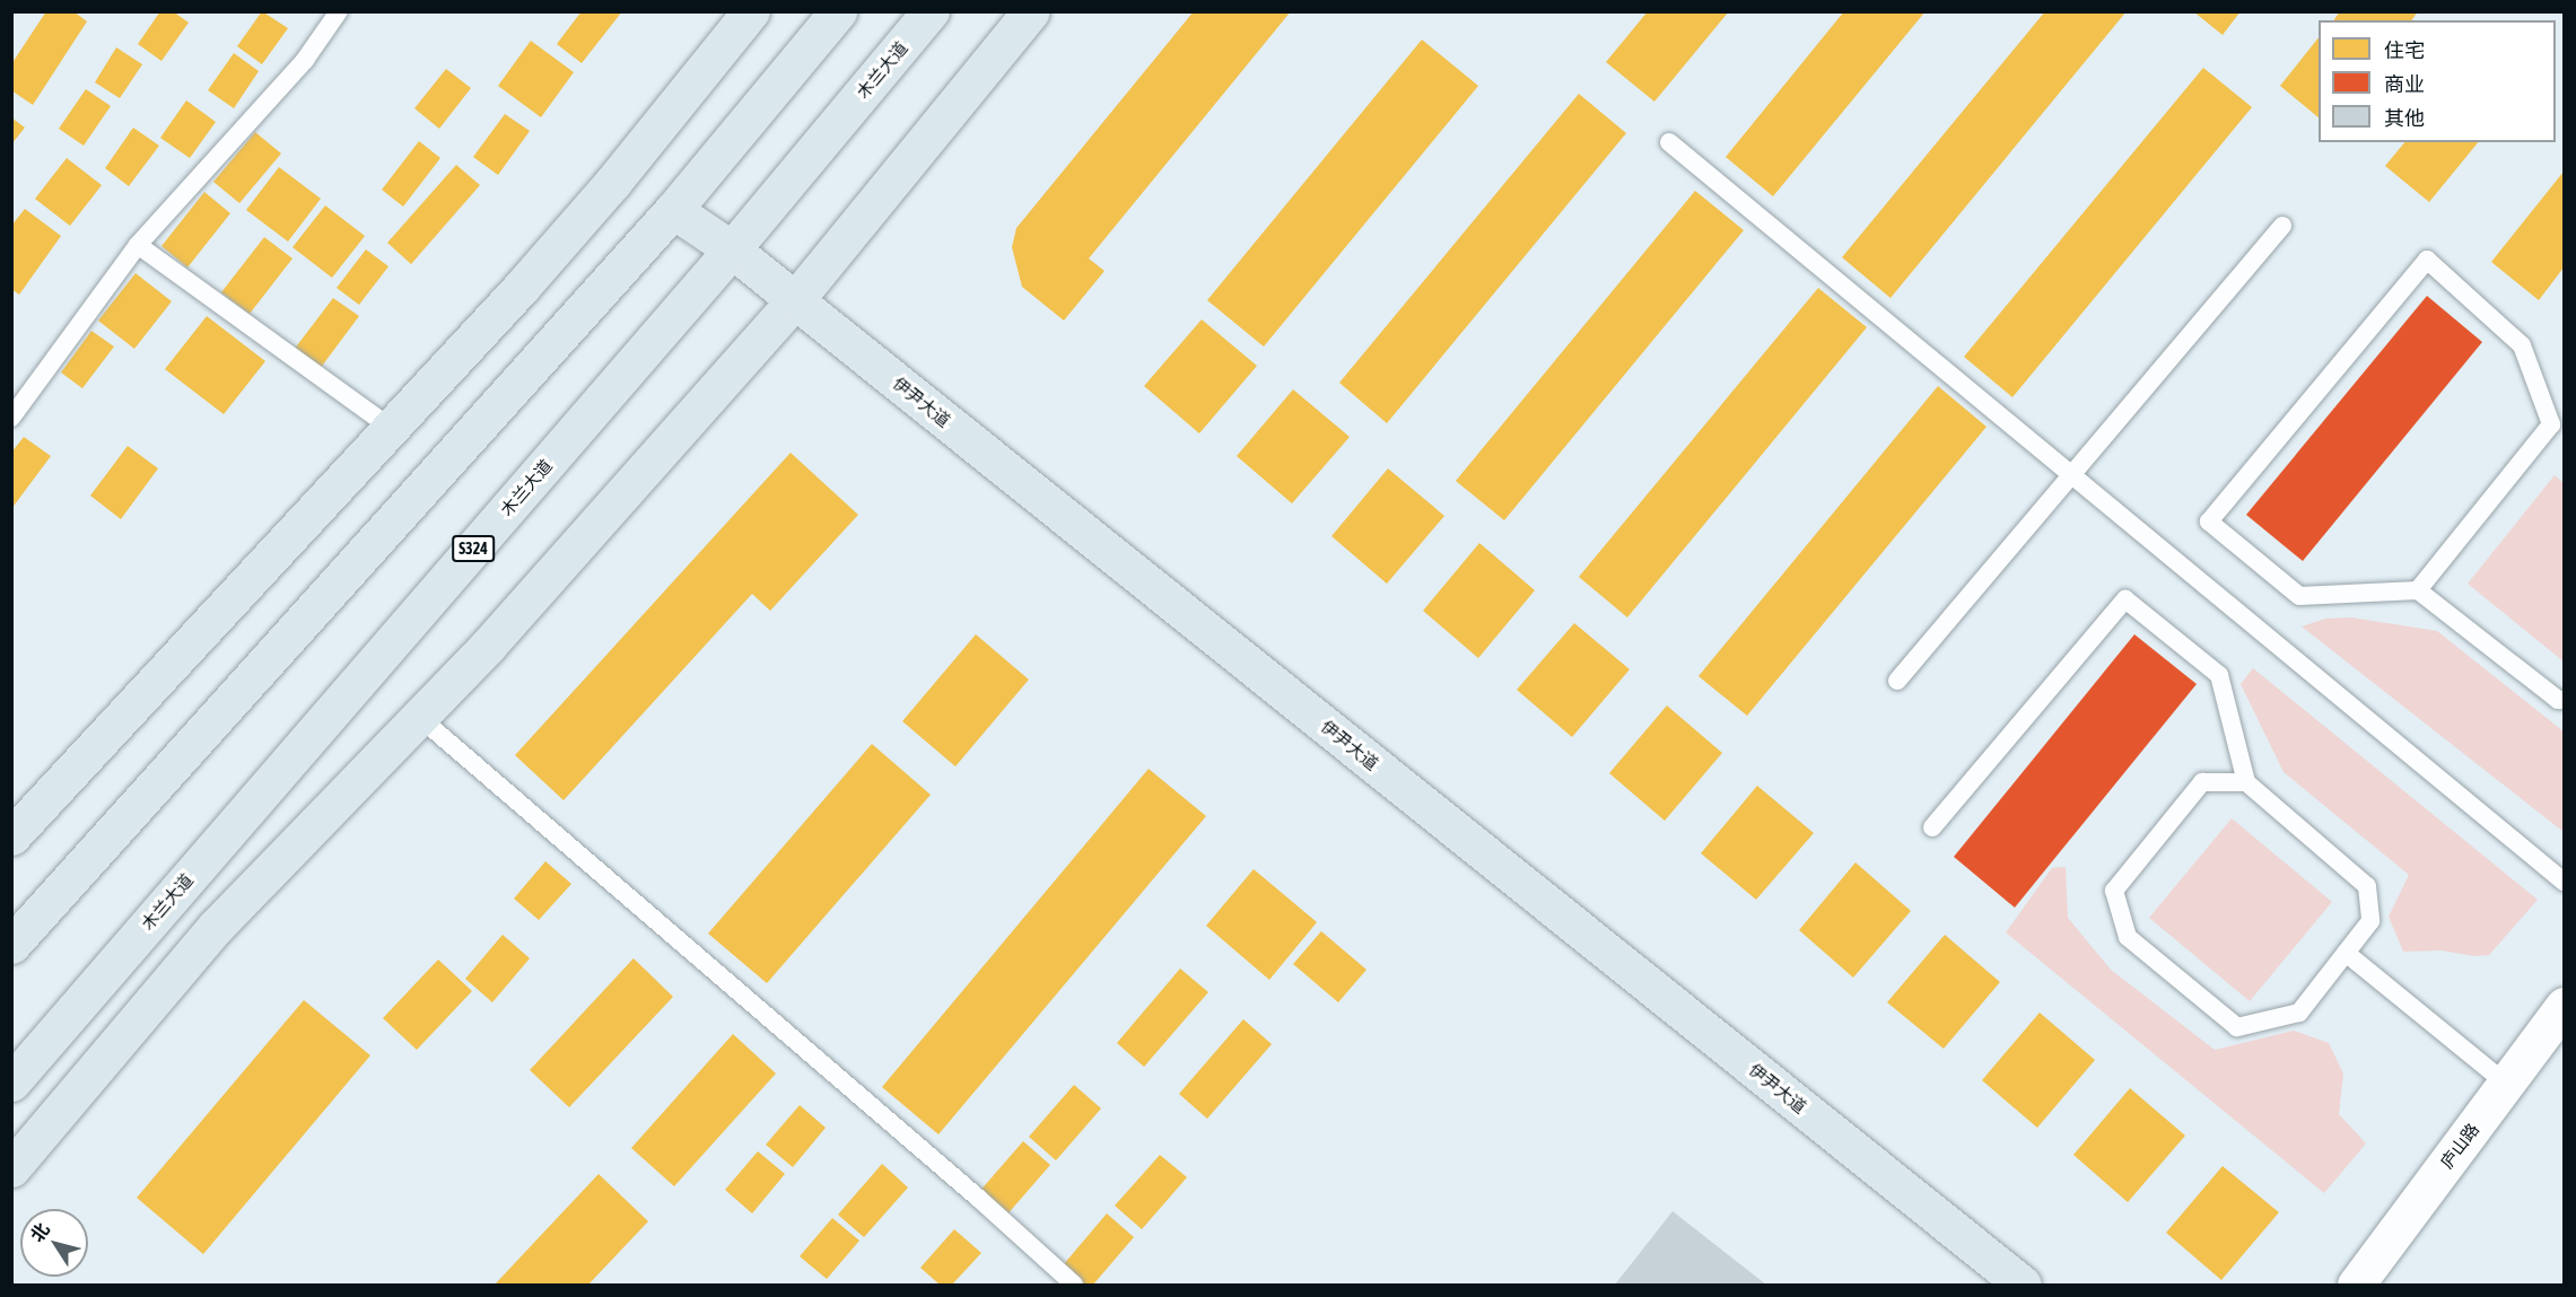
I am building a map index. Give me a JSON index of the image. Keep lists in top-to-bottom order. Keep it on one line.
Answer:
{"streets":{"main road":["木兰大道","伊尹大道","S324"],"street":["庐山路"]},"crossings":[["木兰大道","伊尹大道"]],"legend":["住宅","商业","其他"],"north":"top left"}
